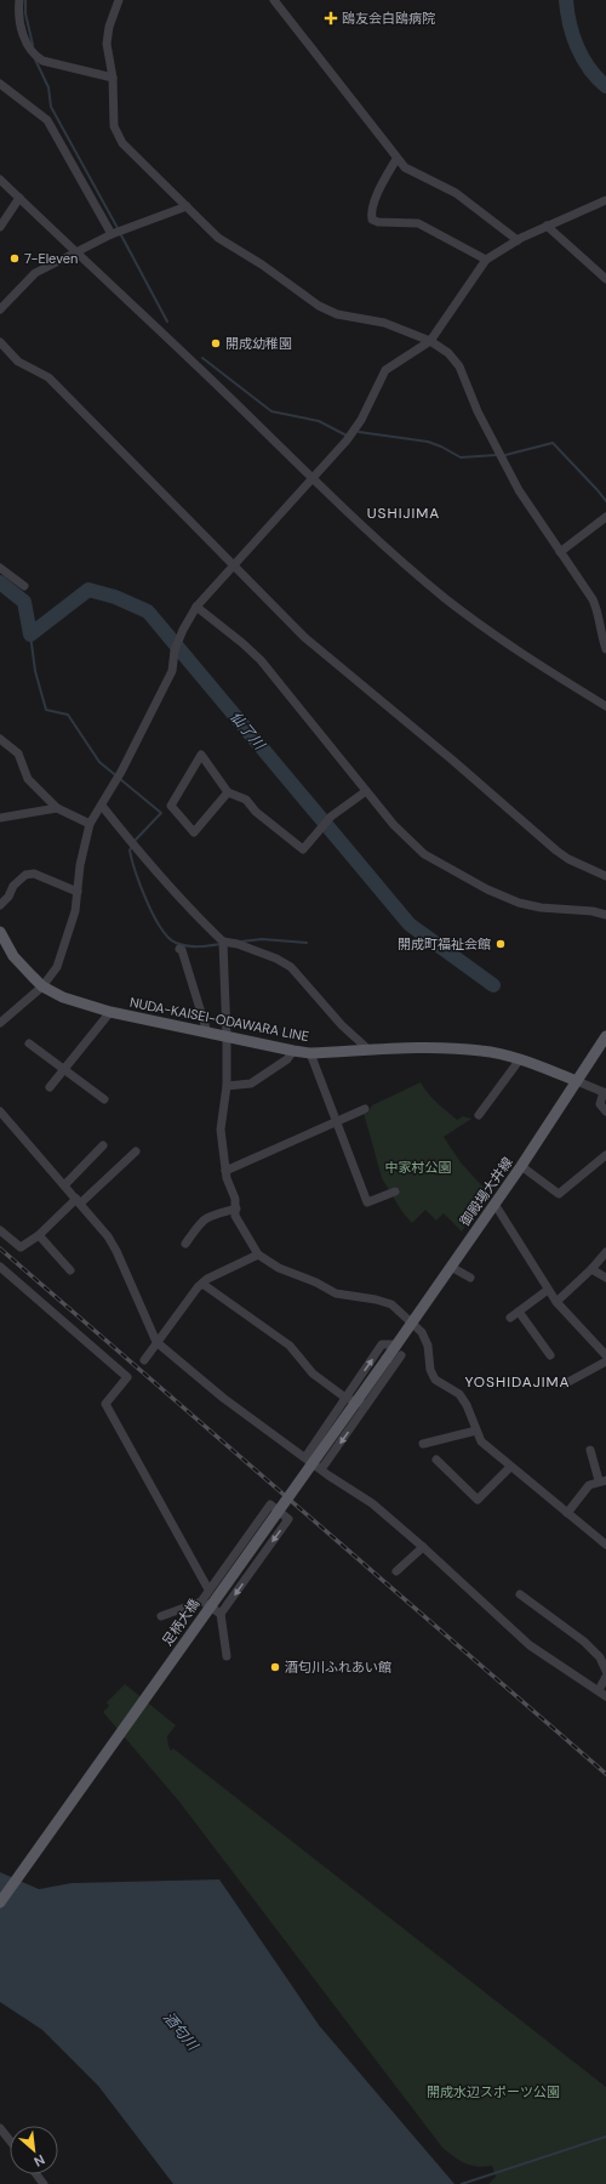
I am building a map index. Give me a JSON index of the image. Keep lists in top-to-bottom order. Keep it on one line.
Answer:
{"streets":{"main road":["NUDA-KAISEI-ODAWARA LINE","御殿場大井線","足柄大橋"]},"crossings":[["NUDA-KAISEI-ODAWARA LINE","御殿場大井線"],["御殿場大井線","足柄大橋"]],"districts":["USHIJIMA","YOSHIDAJIMA"],"water":["仙了川","酒匂川"],"parks":["中家村公園","開成水辺スポーツ公園"],"places":{"health":["鴎友会白鴎病院"],"other":["7-Eleven","開成幼稚園","開成町福祉会館","酒匂川ふれあい館"]},"north":"bottom right"}
